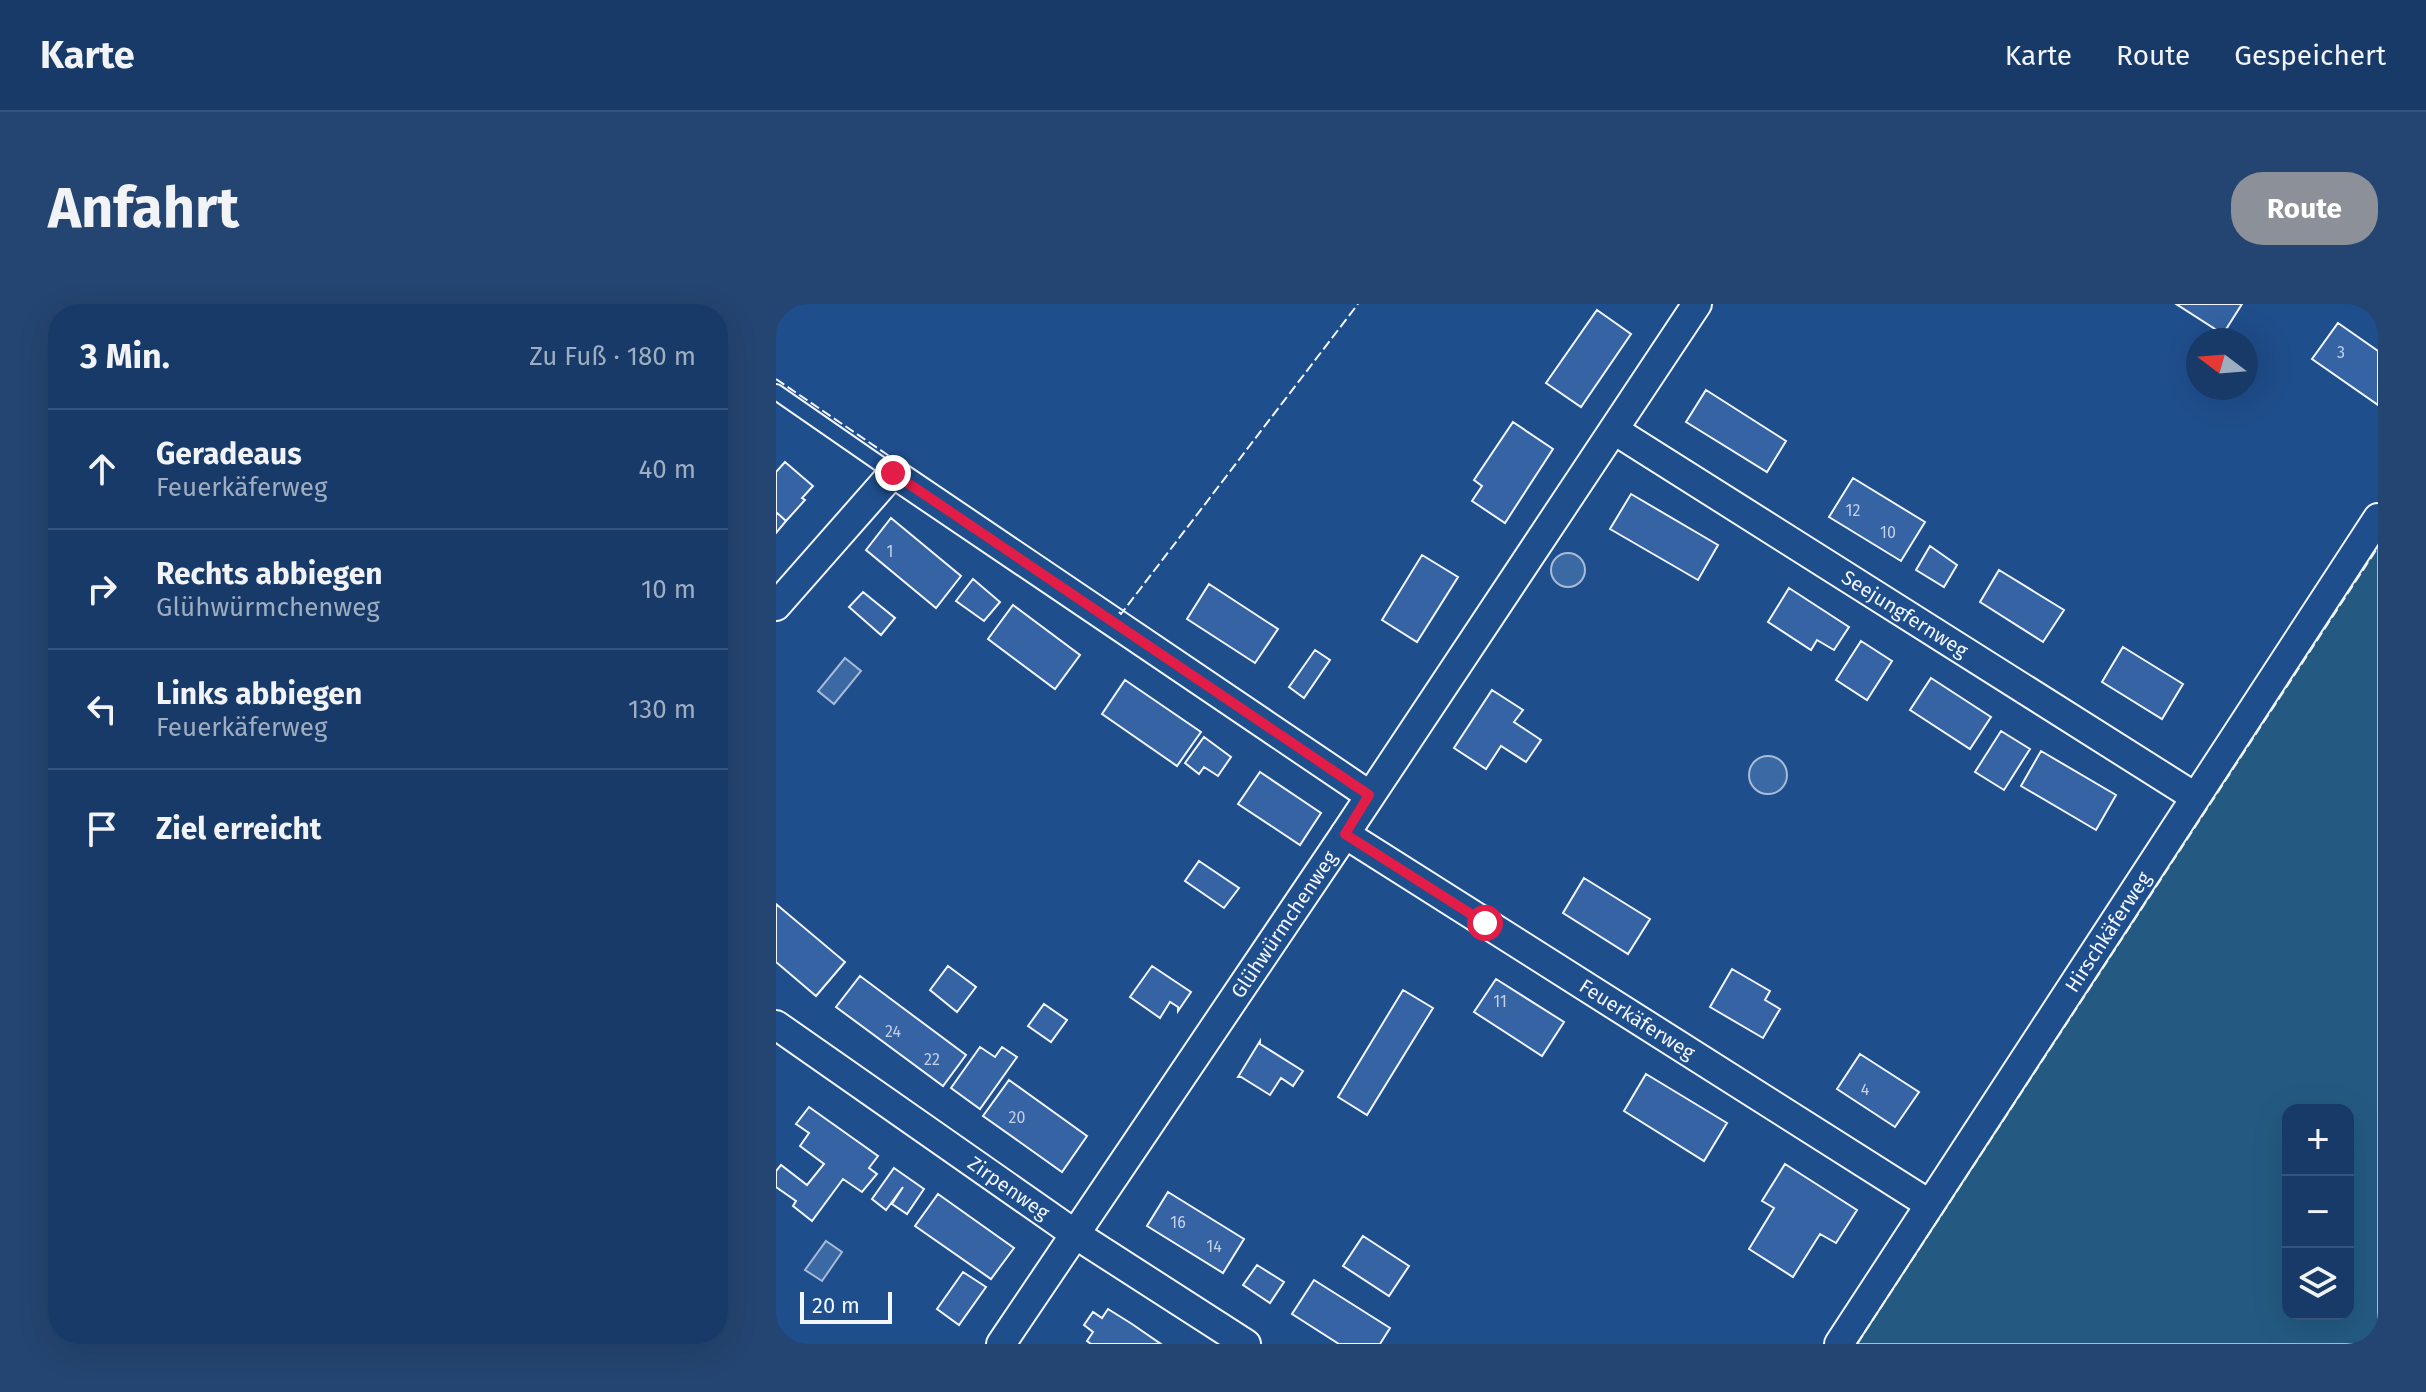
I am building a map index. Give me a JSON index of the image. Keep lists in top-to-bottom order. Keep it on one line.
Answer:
{"streets":{"street":["Seejungfernweg","Glühwürmchenweg","Hirschkäferweg","Feuerkäferweg","Zirpenweg"]},"crossings":[["Seejungfernweg","Glühwürmchenweg"],["Seejungfernweg","Hirschkäferweg"],["Glühwürmchenweg","Feuerkäferweg"],["Glühwürmchenweg","Zirpenweg"],["Hirschkäferweg","Feuerkäferweg"]],"house_numbers":["3","12","10","1","11","24","22","4","20","16","14"],"scale_bar":"20 m","north":"left","page":{"header":"Karte","nav":["Karte","Route","Gespeichert"],"buttons":"Route","title":"Anfahrt","heading":["3 Min.","Zu Fuß · 180 m"],"list":[["Geradeaus","Feuerkäferweg","40 m"],["Rechts abbiegen","Glühwürmchenweg","10 m"],["Links abbiegen","Feuerkäferweg","130 m"],"Ziel erreicht"],"map_buttons":["+","−"],"scale":"20 m"}}
